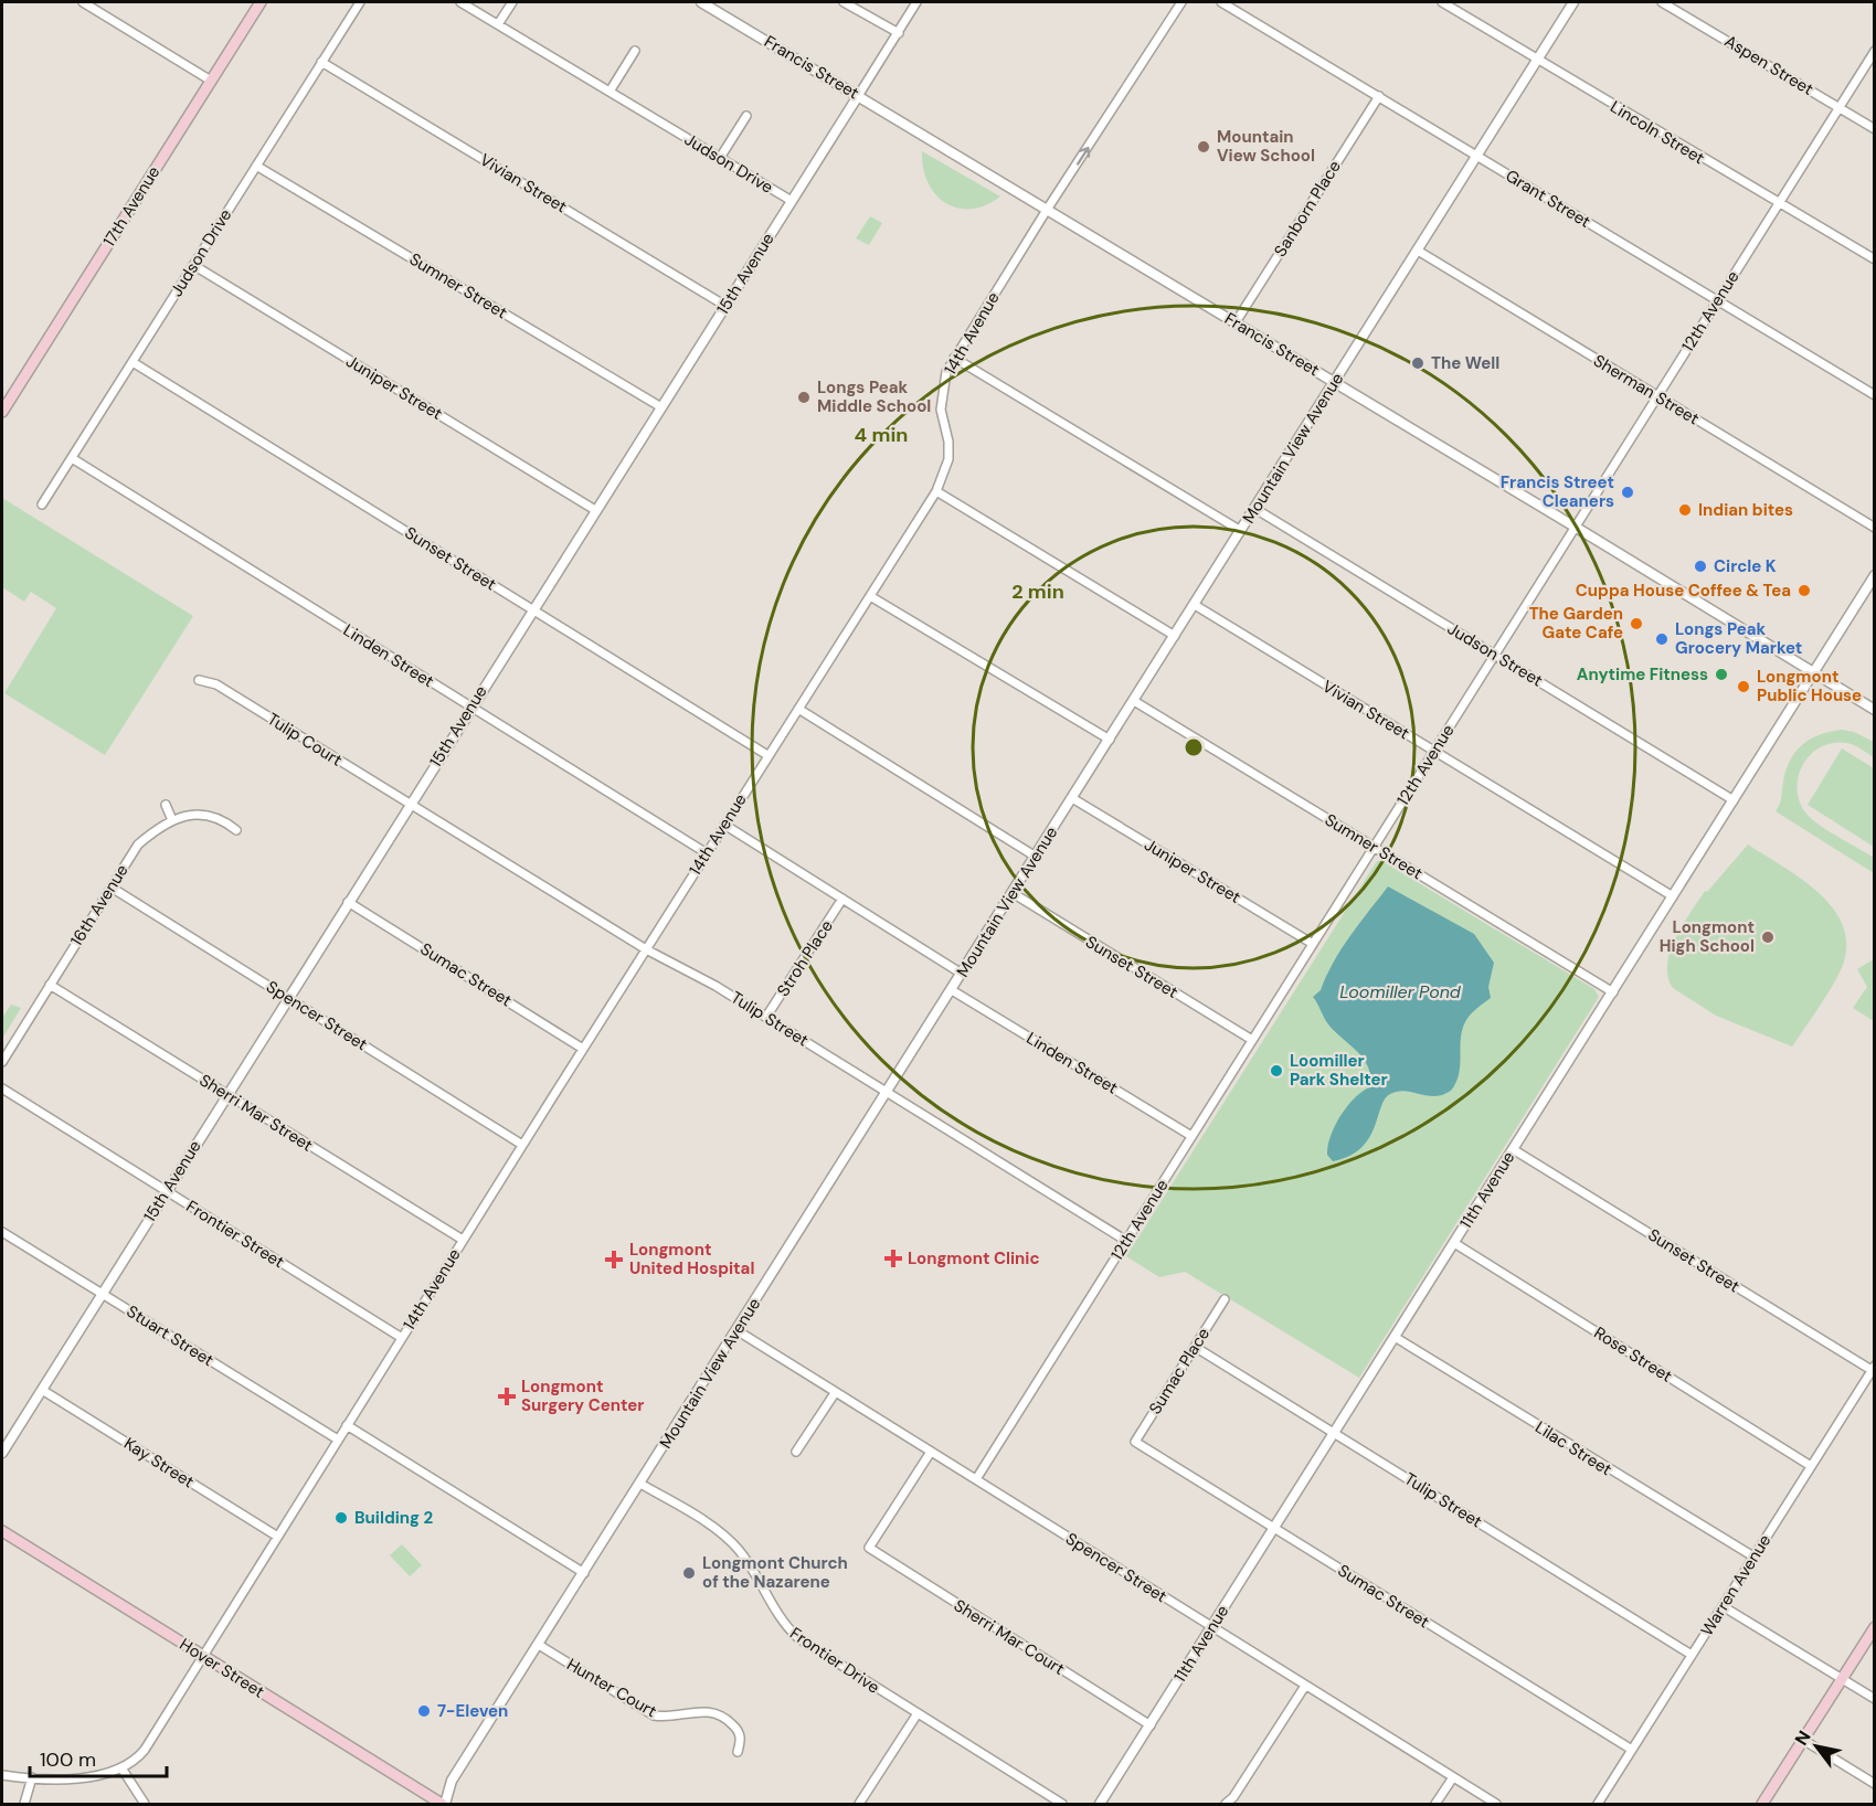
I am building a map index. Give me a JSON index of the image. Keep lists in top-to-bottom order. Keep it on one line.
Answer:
{"streets":{"main road":["17th Avenue","Hover Street"],"street":["Aspen Street","Francis Street","Lincoln Street","Judson Drive","Vivian Street","Grant Street","Sanborn Place","15th Avenue","Sumner Street","12th Avenue","14th Avenue","Juniper Street","Sherman Street","Mountain View Avenue","Sunset Street","Judson Street","Linden Street","Tulip Court","16th Avenue","Stroh Place","Sumac Street","Spencer Street","Tulip Street","Sherri Mar Street","11th Avenue","Frontier Street","Stuart Street","Rose Street","Sumac Place","Lilac Street","Kay Street","Warren Avenue","Sherri Mar Court","Frontier Drive","Hunter Court"]},"crossings":[["Aspen Street","12th Avenue"],["Francis Street","Sanborn Place"],["Francis Street","15th Avenue"],["Francis Street","12th Avenue"],["Francis Street","14th Avenue"],["Francis Street","Mountain View Avenue"],["Francis Street","11th Avenue"],["Lincoln Street","12th Avenue"],["Lincoln Street","Mountain View Avenue"],["Judson Drive","Vivian Street"],["Judson Drive","15th Avenue"],["Judson Drive","Sumner Street"],["Judson Drive","Juniper Street"],["Judson Drive","Sunset Street"],["Judson Drive","Linden Street"],["Vivian Street","15th Avenue"],["Vivian Street","12th Avenue"],["Vivian Street","Mountain View Avenue"],["Vivian Street","11th Avenue"],["Grant Street","Sanborn Place"],["Grant Street","12th Avenue"],["Grant Street","Mountain View Avenue"],["15th Avenue","Sumner Street"],["15th Avenue","Juniper Street"],["15th Avenue","Sunset Street"],["15th Avenue","Linden Street"],["15th Avenue","Tulip Court"],["15th Avenue","Sumac Street"],["15th Avenue","Spencer Street"],["15th Avenue","Tulip Street"],["15th Avenue","Sherri Mar Street"],["15th Avenue","Frontier Street"],["15th Avenue","Stuart Street"],["15th Avenue","Kay Street"],["Sumner Street","12th Avenue"],["Sumner Street","Mountain View Avenue"],["Sumner Street","11th Avenue"],["12th Avenue","Juniper Street"],["12th Avenue","Sherman Street"],["12th Avenue","Sunset Street"],["12th Avenue","Judson Street"],["12th Avenue","Linden Street"],["12th Avenue","Spencer Street"],["12th Avenue","Tulip Street"],["14th Avenue","Sunset Street"],["14th Avenue","Linden Street"],["14th Avenue","Sumac Street"],["14th Avenue","Spencer Street"],["14th Avenue","Tulip Street"],["14th Avenue","Sherri Mar Street"],["14th Avenue","Frontier Street"],["14th Avenue","Stuart Street"],["14th Avenue","Kay Street"],["14th Avenue","Hover Street"],["Juniper Street","Mountain View Avenue"],["Sherman Street","Mountain View Avenue"],["Mountain View Avenue","Sunset Street"],["Mountain View Avenue","Judson Street"],["Mountain View Avenue","Linden Street"],["Mountain View Avenue","Spencer Street"],["Mountain View Avenue","Tulip Street"],["Mountain View Avenue","Frontier Drive"],["Mountain View Avenue","Hover Street"],["Mountain View Avenue","Hunter Court"],["Sunset Street","11th Avenue"],["Sunset Street","Warren Avenue"],["Judson Street","11th Avenue"],["Tulip Court","Tulip Street"],["16th Avenue","Spencer Street"],["16th Avenue","Sherri Mar Street"],["Stroh Place","Tulip Street"],["Sumac Street","11th Avenue"],["Sumac Street","Sumac Place"],["Sumac Street","Warren Avenue"],["Spencer Street","11th Avenue"],["Spencer Street","Sherri Mar Court"],["Tulip Street","11th Avenue"],["Tulip Street","Sumac Place"],["Tulip Street","Warren Avenue"],["11th Avenue","Rose Street"],["11th Avenue","Lilac Street"],["11th Avenue","Sherri Mar Court"],["Rose Street","Warren Avenue"],["Lilac Street","Warren Avenue"]],"water":["Loomiller Pond"],"places":{"other":["Mountain View School","The Well","Longs Peak Middle School","Francis Street Cleaners","Indian bites","Circle K","Cuppa House Coffee & Tea","The Garden Gate Cafe","Longs Peak Grocery Market","Anytime Fitness","Longmont Public House","Longmont High School","Loomiller Park Shelter","Building 2","Longmont Church of the Nazarene","7-Eleven"],"health":["Longmont Clinic","Longmont United Hospital","Longmont Surgery Center"]},"scale_bar":"100 m","north":"top left","rings":["4 min","2 min"]}
